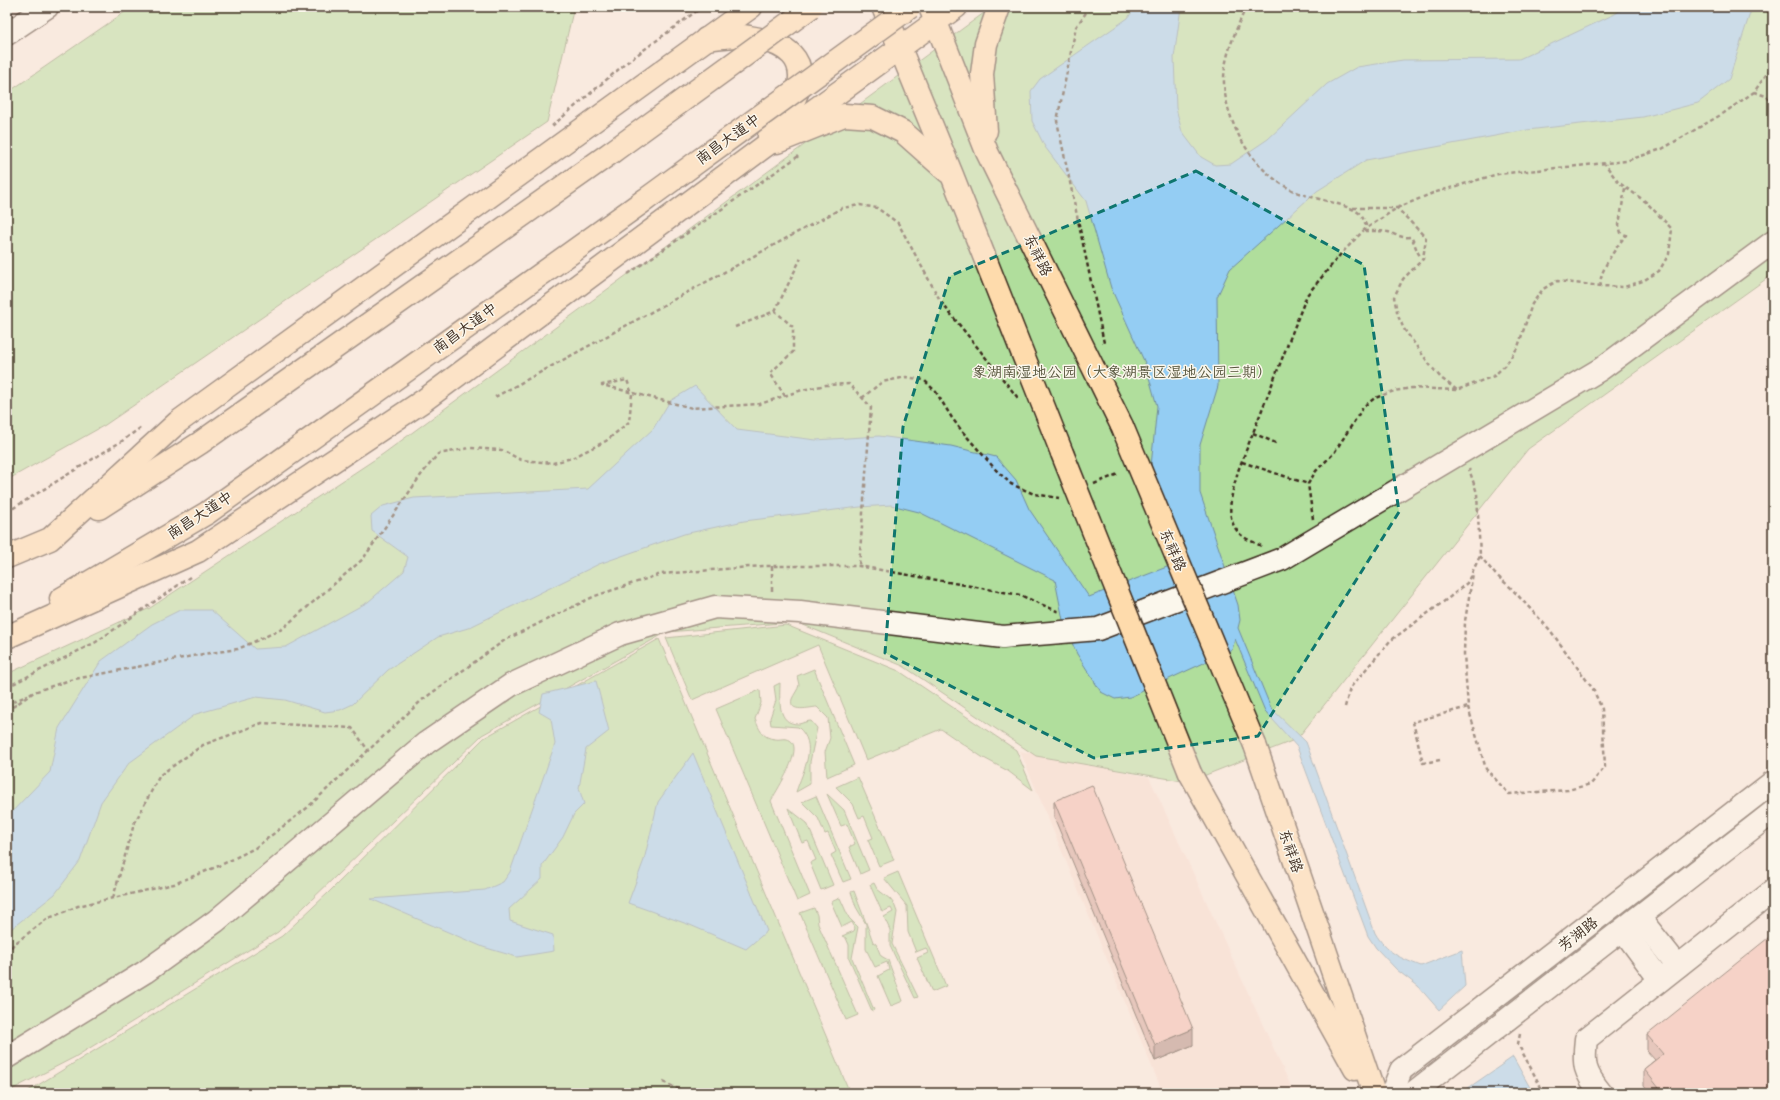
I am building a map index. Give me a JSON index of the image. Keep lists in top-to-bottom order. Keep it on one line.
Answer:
{"streets":{"main road":["南昌大道中","东祥路"],"street":["芳湖路"]},"parks":["象湖南湿地公园（大象湖景区湿地公园三期）"]}
